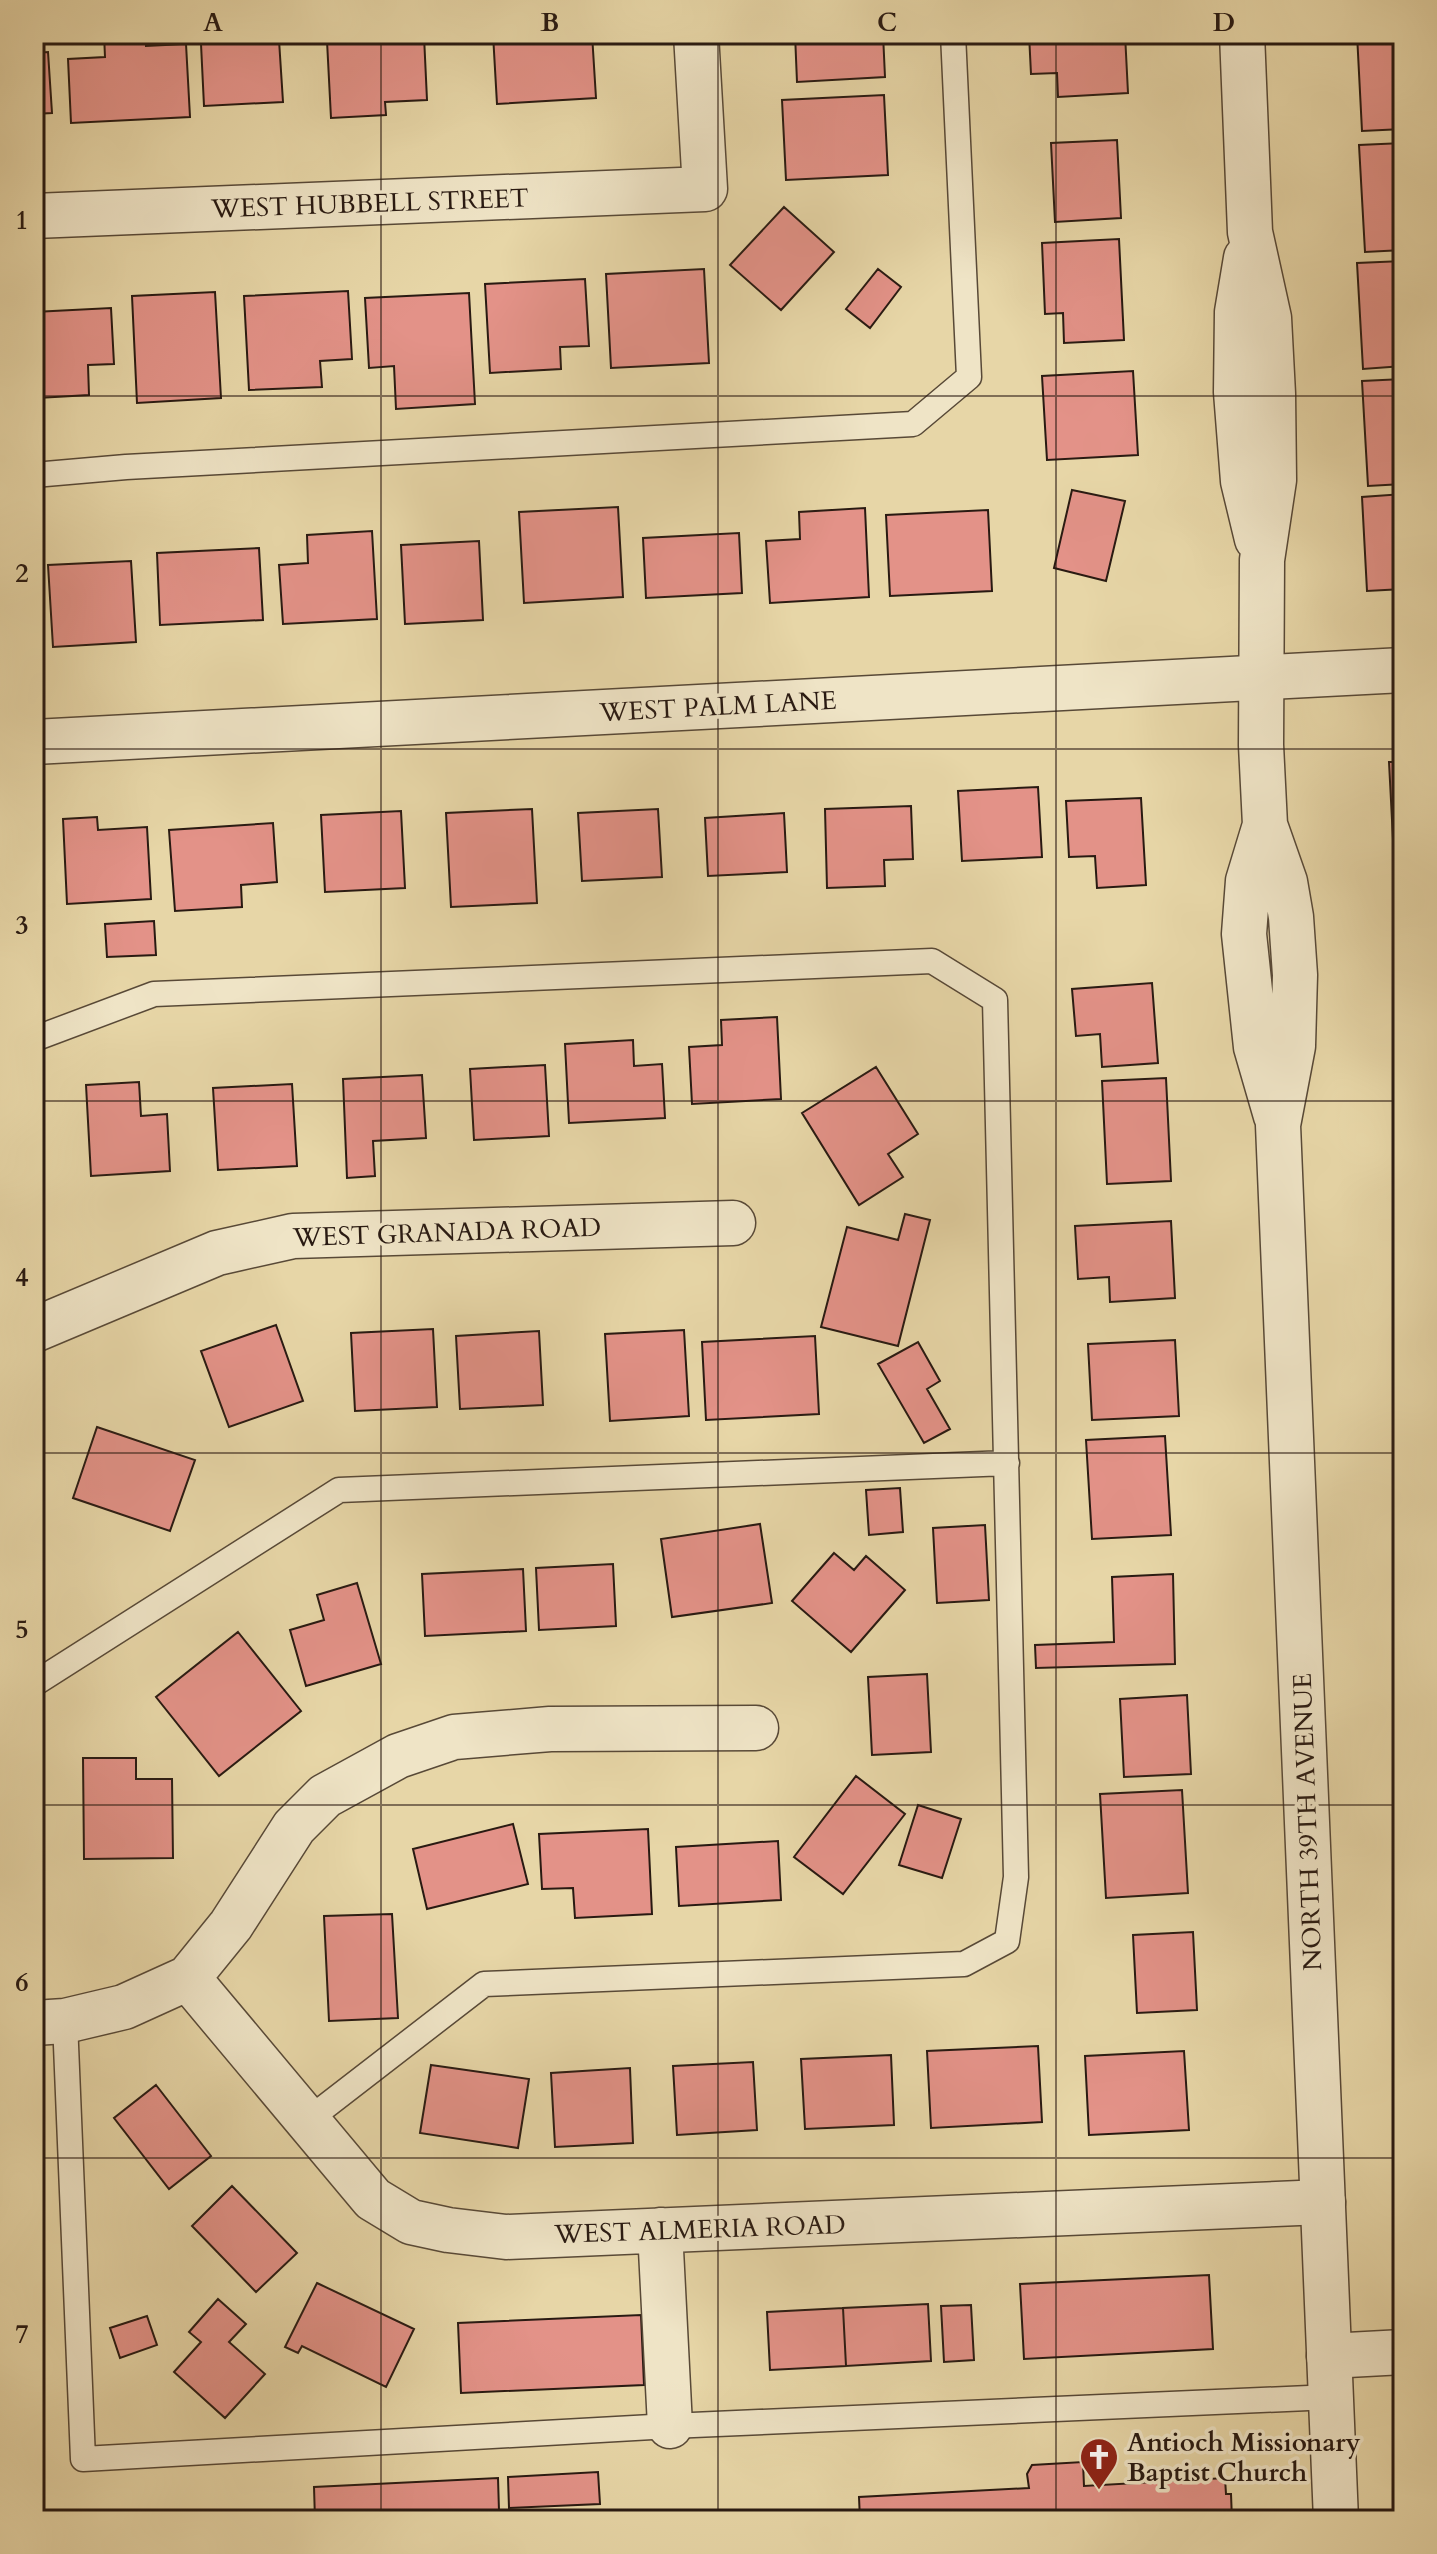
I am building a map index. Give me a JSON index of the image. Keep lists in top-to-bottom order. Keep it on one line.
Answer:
{"streets":{"street":["WEST HUBBELL STREET","WEST PALM LANE","WEST GRANADA ROAD","NORTH 39TH AVENUE","WEST ALMERIA ROAD"]},"crossings":[["WEST PALM LANE","NORTH 39TH AVENUE"],["NORTH 39TH AVENUE","WEST ALMERIA ROAD"]],"places":{"church":["Antioch Missionary Baptist Church"]},"grid":{"columns":["A","B","C","D"],"rows":["1","2","3","4","5","6","7"]}}
